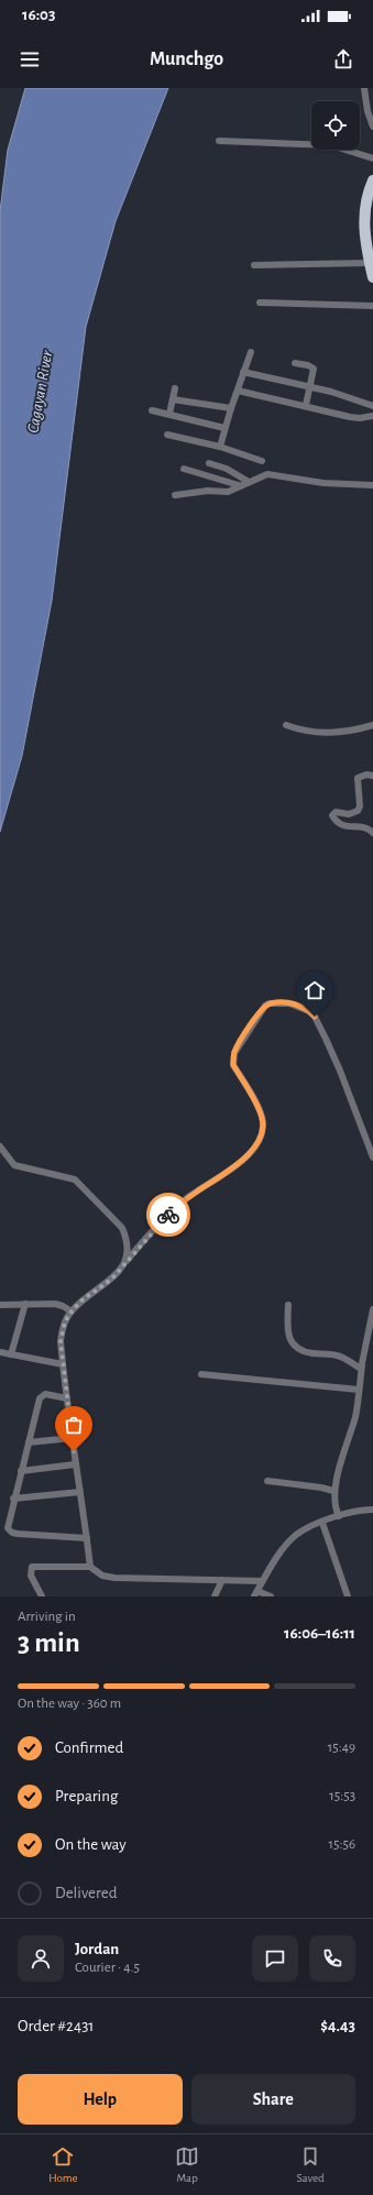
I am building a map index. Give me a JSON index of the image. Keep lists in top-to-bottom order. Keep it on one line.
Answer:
{"water":["Cagayan River"],"page":{"status":"16:03","header":"Munchgo","heading":["3 min","Arriving in","16:06–16:11"],"panel":["Jordan","Courier · 4.5","Order #2431","$4.43"],"bar":"On the way · 360 m","list":[["Confirmed","15:49"],["Preparing","15:53"],["On the way","15:56"],"Delivered"],"buttons":["Help","Share"],"tabs":["Home","Map","Saved"]}}
